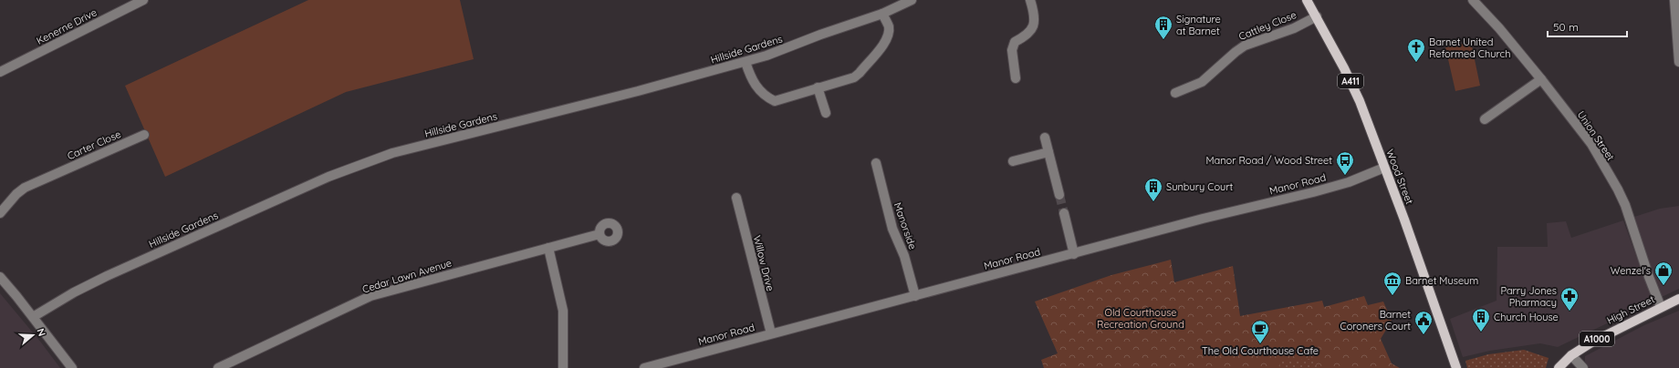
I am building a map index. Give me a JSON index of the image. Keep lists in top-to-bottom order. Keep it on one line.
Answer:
{"streets":{"main road":["A411","Wood Street","High Street","A1000"],"street":["Cattley Close","Kenerne Drive","Hillside Gardens","Union Street","Carter Close","Manor Road","Manorside","Willow Drive","Cedar Lawn Avenue"]},"crossings":[["Cattley Close","Wood Street"],["Union Street","High Street"],["Wood Street","Manor Road"],["Manor Road","Manorside"],["Manor Road","Willow Drive"]],"parks":["Old Courthouse Recreation Ground"],"places":{"building":["Signature at Barnet","Sunbury Court","Church House"],"church":["Barnet United Reformed Church"],"bus stop":["Manor Road / Wood Street"],"shop":["Wenzel's"],"museum":["Barnet Museum"],"pharmacy":["Parry Jones Pharmacy"],"public building":["Barnet Coroners Court"],"cafe":["The Old Courthouse Cafe"]},"scale_bar":"50 m","north":"right"}
